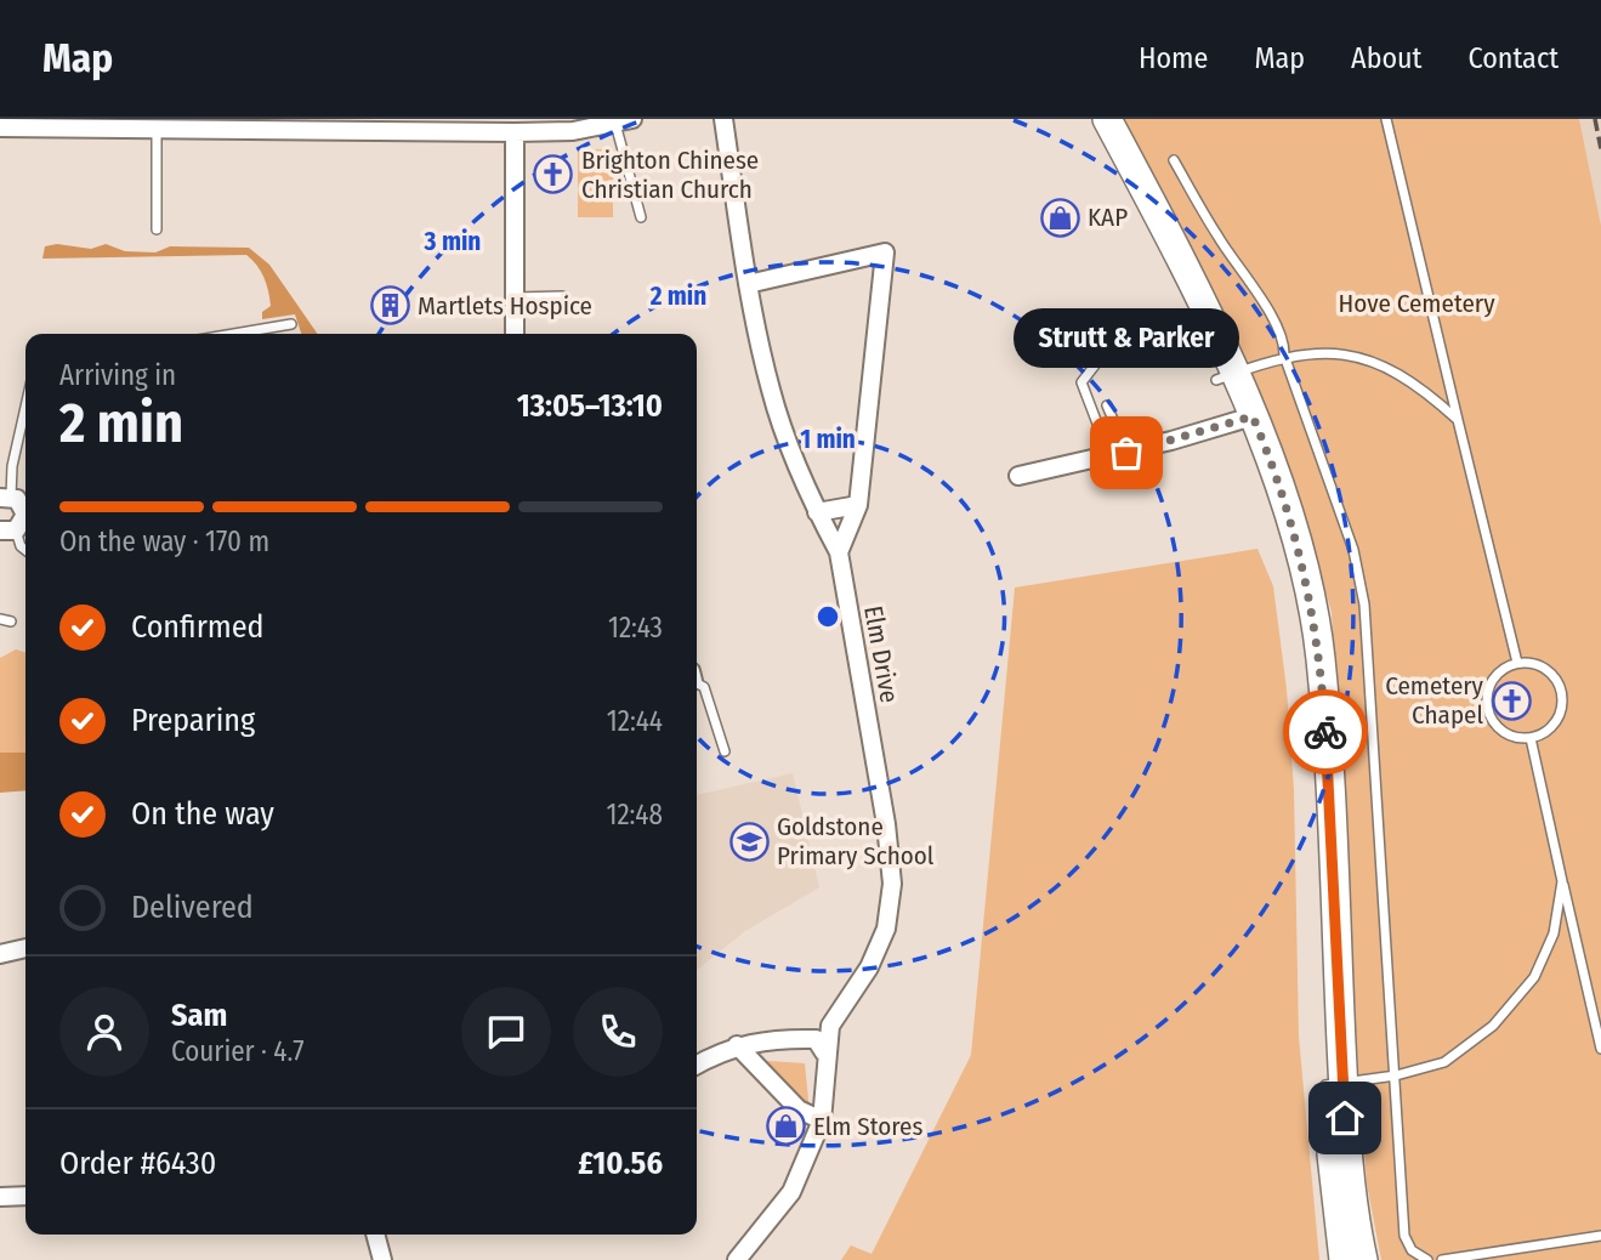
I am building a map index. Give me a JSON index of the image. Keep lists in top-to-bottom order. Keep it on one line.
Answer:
{"streets":{"street":["Elm Drive"]},"parks":["Hove Cemetery"],"places":{"church":["Brighton Chinese Christian Church","Cemetery Chapel"],"shop":["KAP","Elm Stores"],"building":["Martlets Hospice"],"other":["Strutt & Parker"],"school or university":["Goldstone Primary School"]},"page":{"header":"Map","nav":["Home","Map","About","Contact"],"bubble":"Strutt & Parker","heading":["2 min","Arriving in","13:05–13:10"],"panel":["Sam","Courier · 4.7","Order #6430","£10.56"],"bar":"On the way · 170 m","list":[["Confirmed","12:43"],["Preparing","12:44"],["On the way","12:48"],"Delivered"]},"rings":["3 min","2 min","1 min"]}
